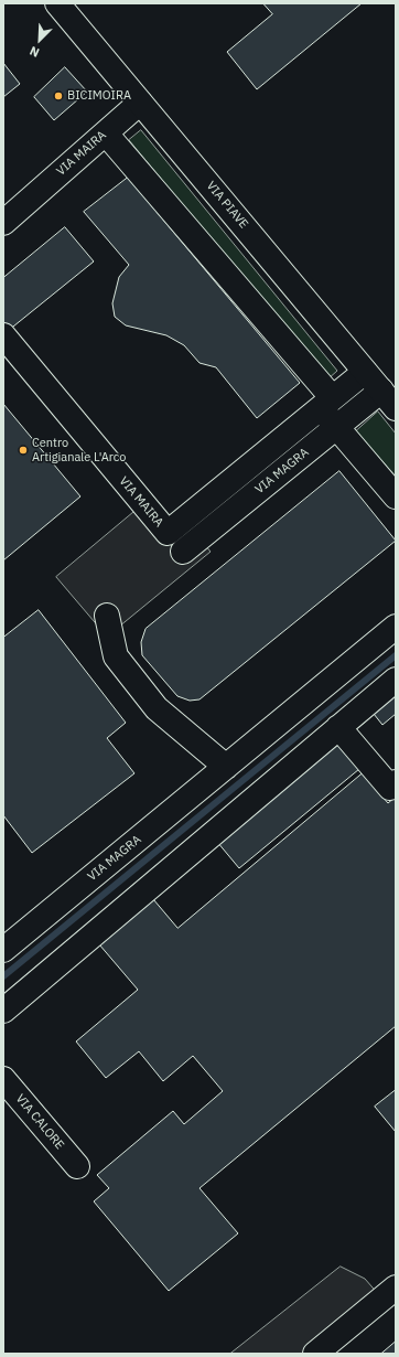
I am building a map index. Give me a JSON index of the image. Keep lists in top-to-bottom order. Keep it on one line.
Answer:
{"streets":{"street":["VIA MAIRA","VIA PIAVE","VIA MAGRA","VIA CALORE"]},"crossings":[["VIA MAIRA","VIA PIAVE"],["VIA PIAVE","VIA MAGRA"]],"places":["BICIMOIRA","Centro Artigianale L'Arco"],"north":"bottom left"}
